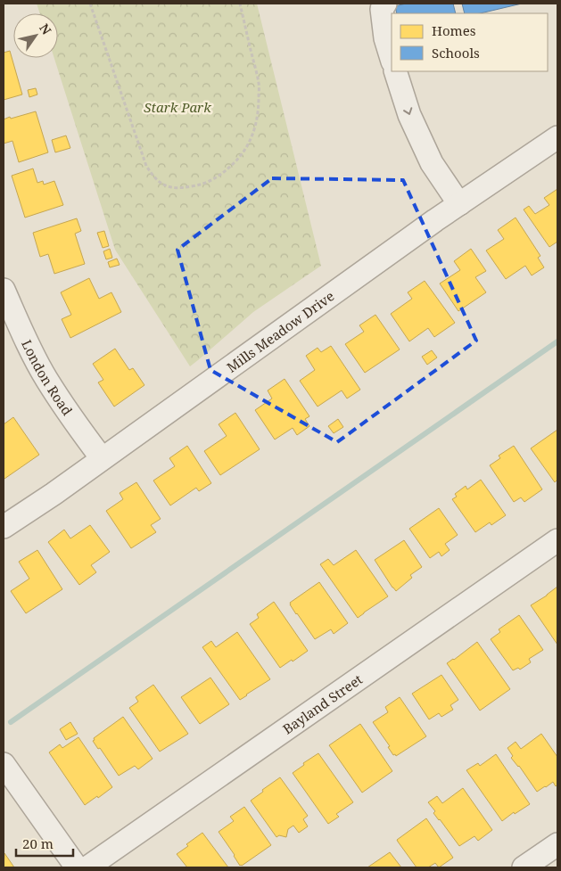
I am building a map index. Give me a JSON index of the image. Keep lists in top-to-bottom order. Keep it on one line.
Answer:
{"streets":{"street":["Mills Meadow Drive","London Road","Bayland Street"]},"crossings":[["Mills Meadow Drive","London Road"]],"parks":["Stark Park"],"legend":["Homes","Schools"],"scale_bar":"20 m","north":"top right"}
